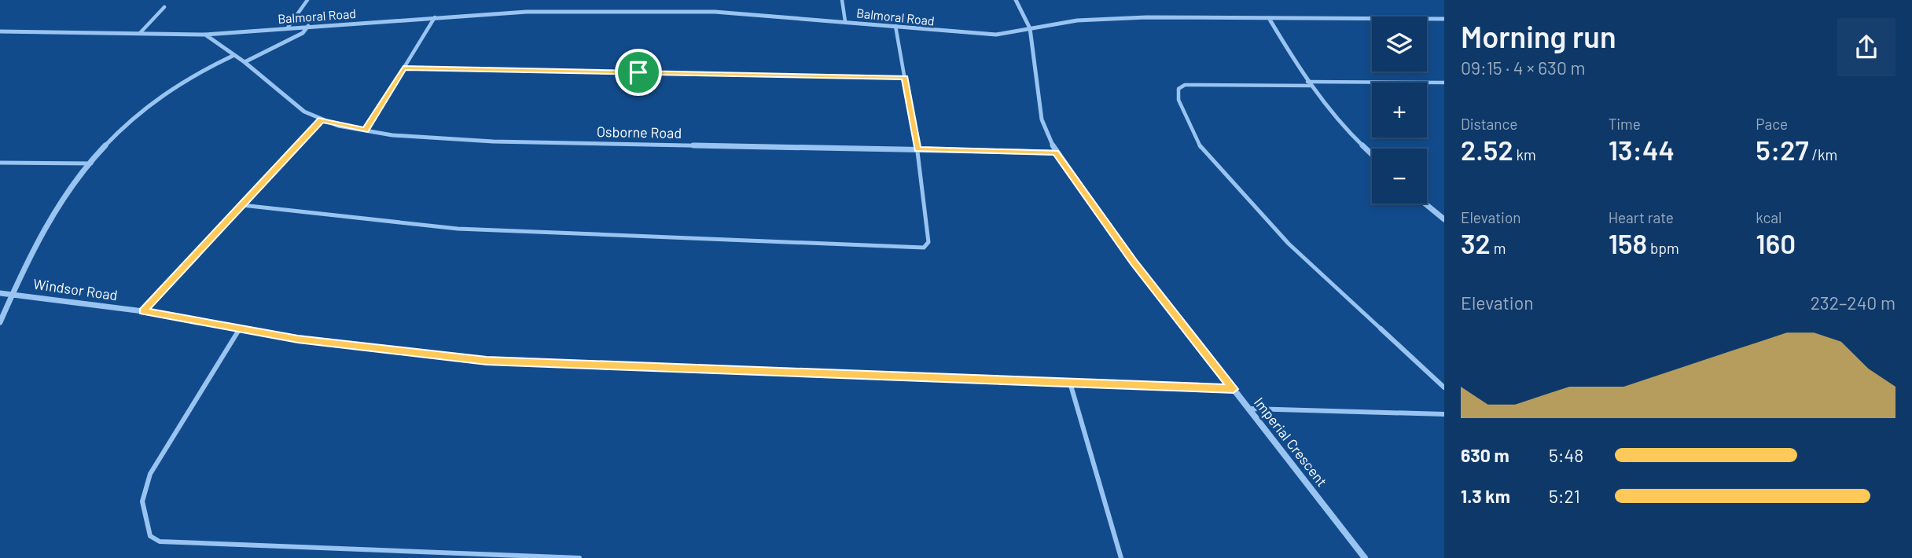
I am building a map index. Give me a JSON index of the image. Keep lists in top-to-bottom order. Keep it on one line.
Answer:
{"streets":{"street":["Balmoral Road","Osborne Road","Windsor Road","Imperial Crescent"]},"crossings":[["Balmoral Road","Osborne Road"],["Balmoral Road","Imperial Crescent"],["Osborne Road","Imperial Crescent"],["Windsor Road","Imperial Crescent"]],"page":{"heading":["Morning run","09:15 · 4 × 630 m"],"map_buttons":["+","−"],"stats":[["Distance","2.52 km"],["Time","13:44"],["Pace","5:27 /km"],["Elevation","32 m"],["Heart rate","158 bpm"],["kcal","160"]],"chart":["Elevation","232–240 m"],"list":[{"name":"630 m","note":"5:48"},{"name":"1.3 km","note":"5:21"}]}}
